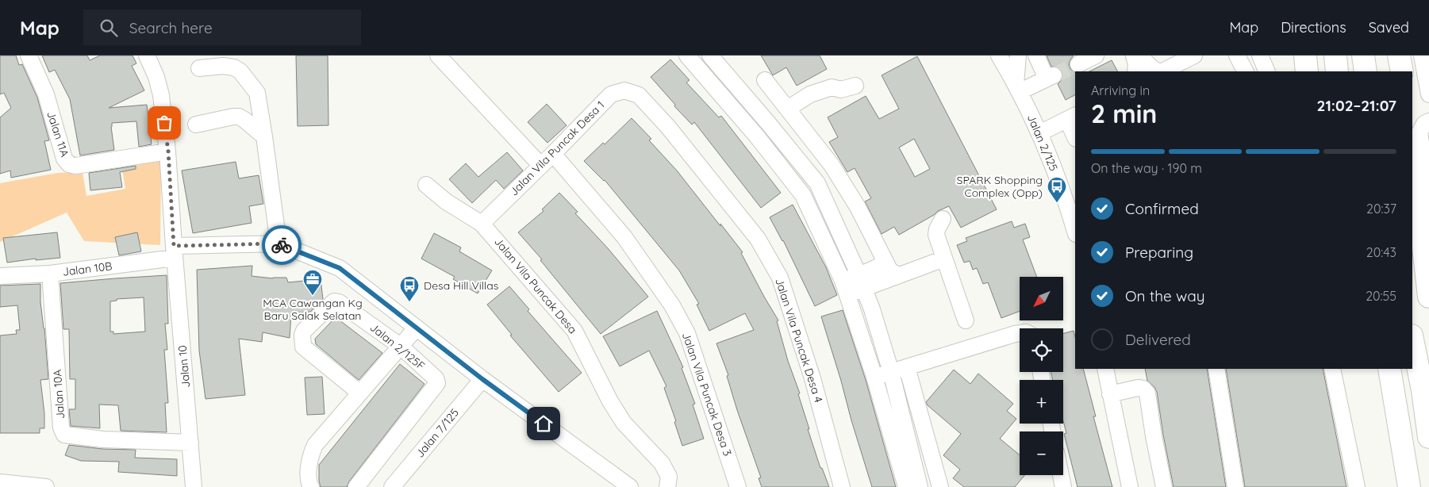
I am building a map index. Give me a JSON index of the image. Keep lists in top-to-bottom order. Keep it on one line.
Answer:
{"streets":{"street":["Jalan 11A","Jalan 2/125","Jalan Vila Puncak Desa 1","Jalan 10B","Jalan Vila Puncak Desa","Jalan Vila Puncak Desa 4","Jalan 2/125F","Jalan 10","Jalan 10A","Jalan Vila Puncak Desa 3","Jalan 7/125"]},"crossings":[["Jalan 11A","Jalan 10"],["Jalan Vila Puncak Desa 1","Jalan Vila Puncak Desa"],["Jalan Vila Puncak Desa 1","Jalan Vila Puncak Desa 4"],["Jalan Vila Puncak Desa 1","Jalan Vila Puncak Desa 3"],["Jalan 10B","Jalan 10"],["Jalan 10B","Jalan 10A"],["Jalan 10","Jalan 10A"]],"places":{"bus stop":["SPARK Shopping Complex (Opp)","Desa Hill Villas"],"office":["MCA Cawangan Kg Baru Salak Selatan"]},"north":"bottom left","page":{"header":"Map","search":"Search here","nav":["Map","Directions","Saved"],"heading":["2 min","Arriving in","21:02–21:07"],"bar":"On the way · 190 m","list":[["Confirmed","20:37"],["Preparing","20:43"],["On the way","20:55"],"Delivered"],"map_buttons":["+","−"]}}
